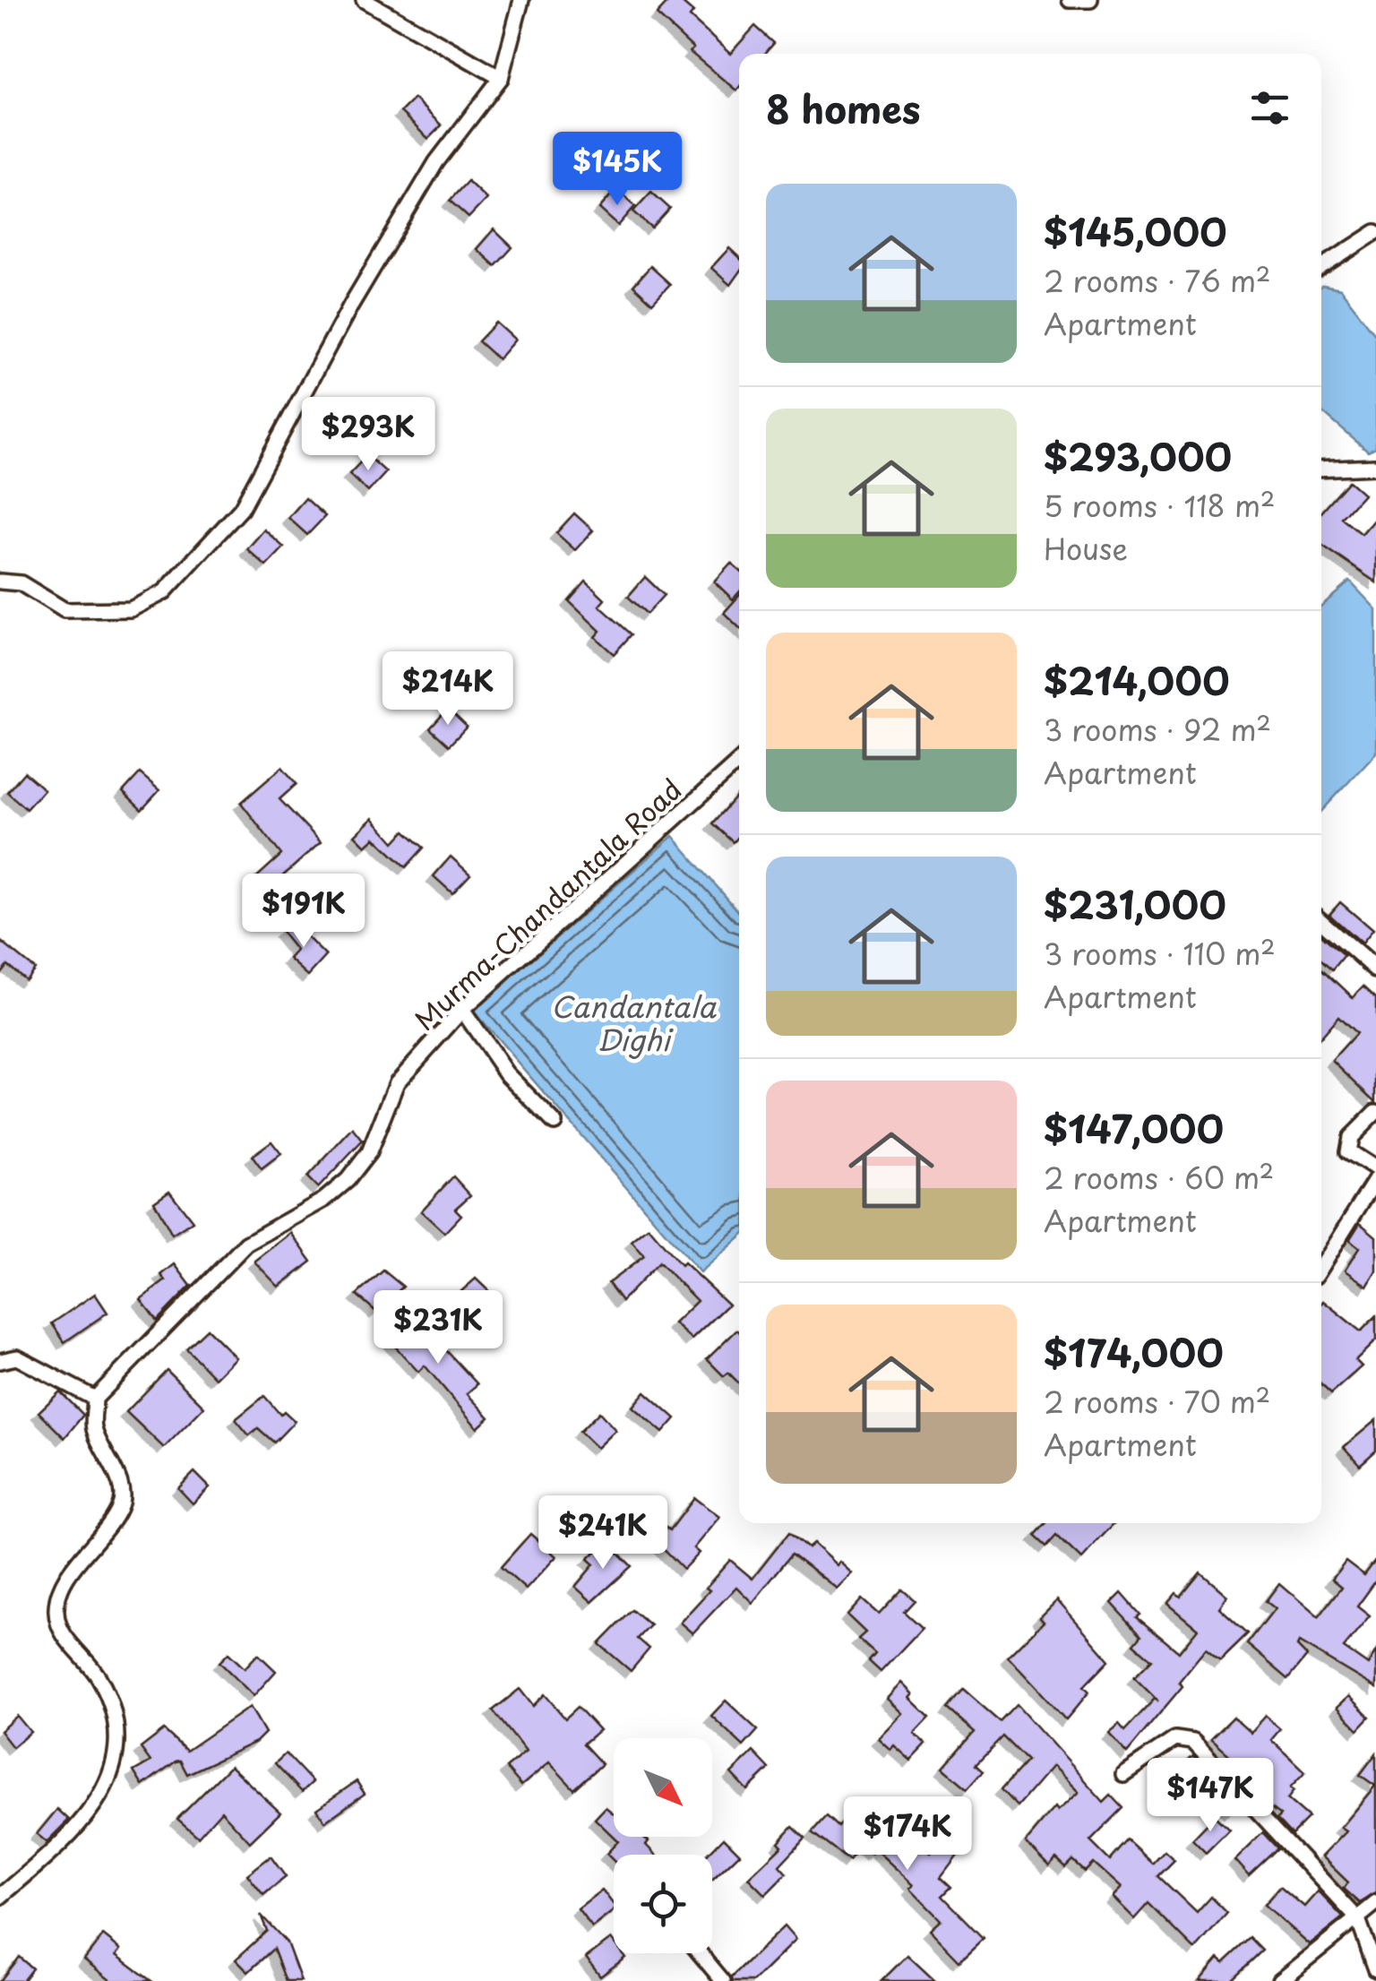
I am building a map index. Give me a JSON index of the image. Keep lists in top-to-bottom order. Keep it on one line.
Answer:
{"streets":{"street":["Murma-Chandantala Road"]},"water":["Candantala Dighi"],"north":"bottom right","page":{"heading":"8 homes","price":["$145K","$293K","$214K","$191K","$231K","$241K","$147K","$174K"],"list":[{"name":"$145,000","note":"2 rooms · 76 m² · Apartment"},{"name":"$293,000","note":"5 rooms · 118 m² · House"},{"name":"$214,000","note":"3 rooms · 92 m² · Apartment"},{"name":"$231,000","note":"3 rooms · 110 m² · Apartment"},{"name":"$147,000","note":"2 rooms · 60 m² · Apartment"},{"name":"$174,000","note":"2 rooms · 70 m² · Apartment"}]}}
